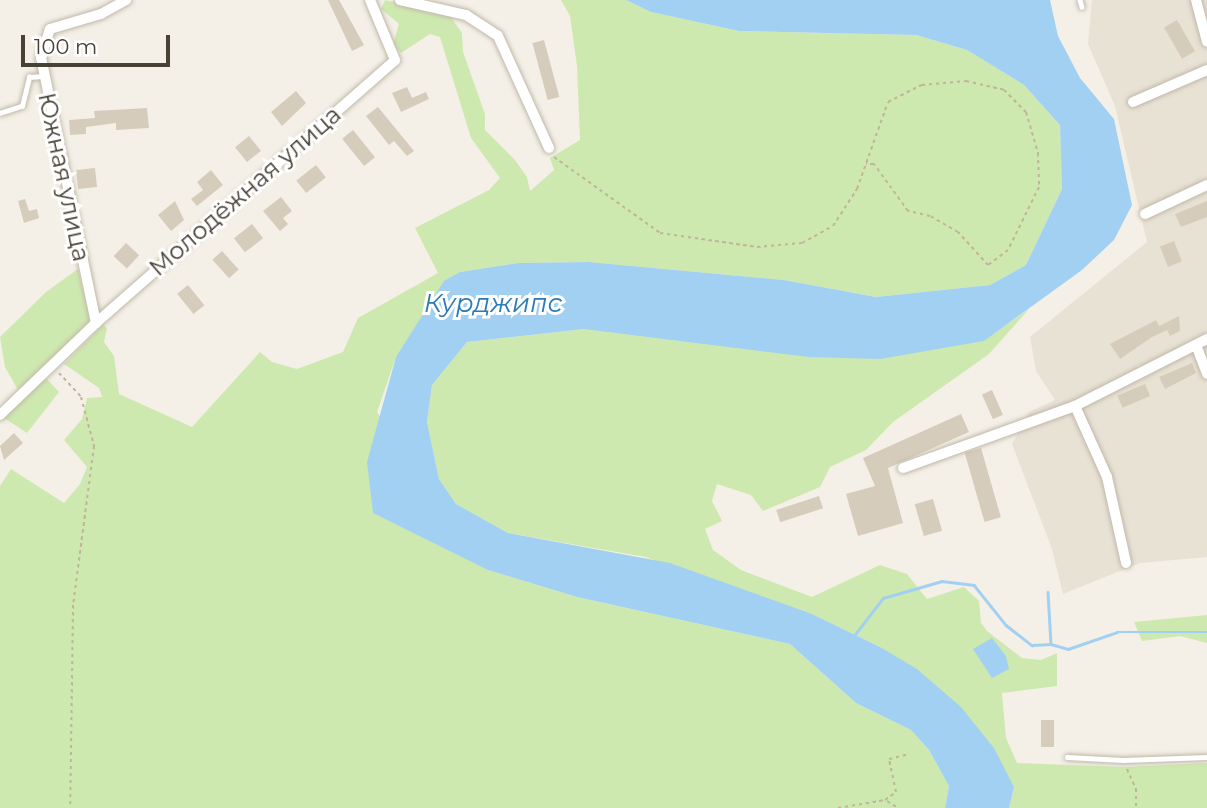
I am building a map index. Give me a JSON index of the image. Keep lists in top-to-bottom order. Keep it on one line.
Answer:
{"streets":{"street":["Южная улица","Молодёжная улица"]},"crossings":[["Южная улица","Молодёжная улица"]],"water":["Курджипс"],"scale_bar":"100 m"}
